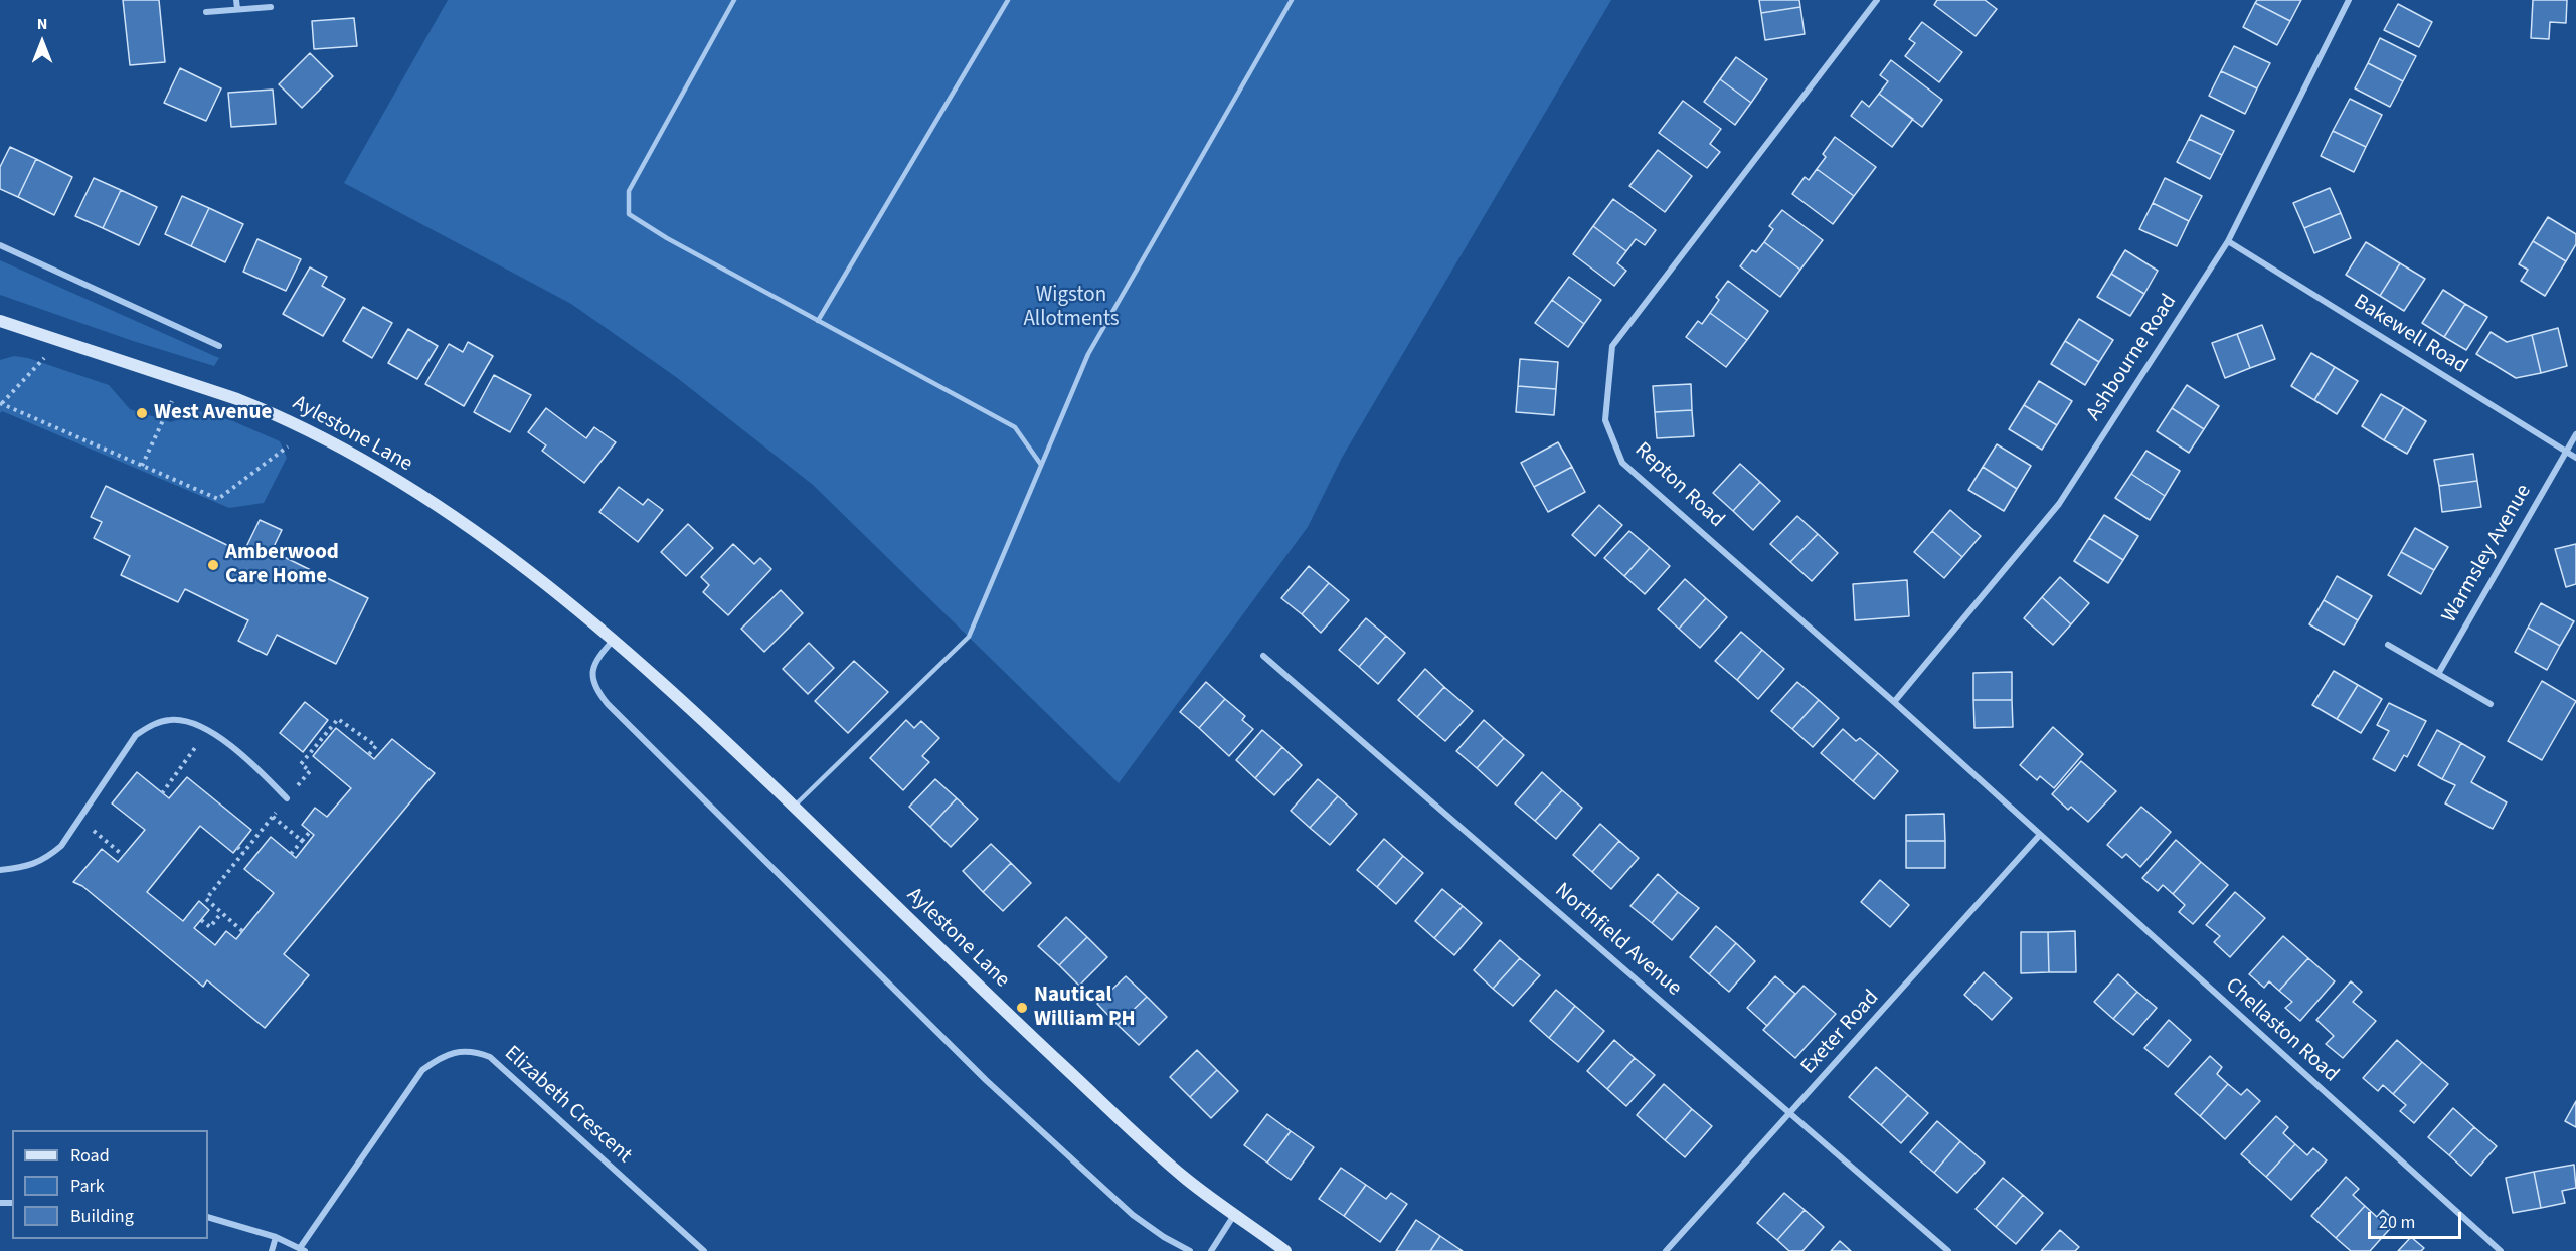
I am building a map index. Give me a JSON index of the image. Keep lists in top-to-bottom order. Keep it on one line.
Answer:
{"streets":{"main road":["Aylestone Lane"],"street":["Bakewell Road","Ashbourne Road","Repton Road","Warmsley Avenue","Northfield Avenue","Chellaston Road","Exeter Road","Elizabeth Crescent"]},"crossings":[["Bakewell Road","Ashbourne Road"],["Bakewell Road","Warmsley Avenue"],["Ashbourne Road","Repton Road"],["Repton Road","Chellaston Road"],["Repton Road","Exeter Road"],["Northfield Avenue","Exeter Road"],["Chellaston Road","Exeter Road"]],"parks":["Wigston Allotments"],"places":["West Avenue","Amberwood Care Home","Nautical William PH"],"legend":["Road","Park","Building"],"scale_bar":"20 m","north":"top"}
